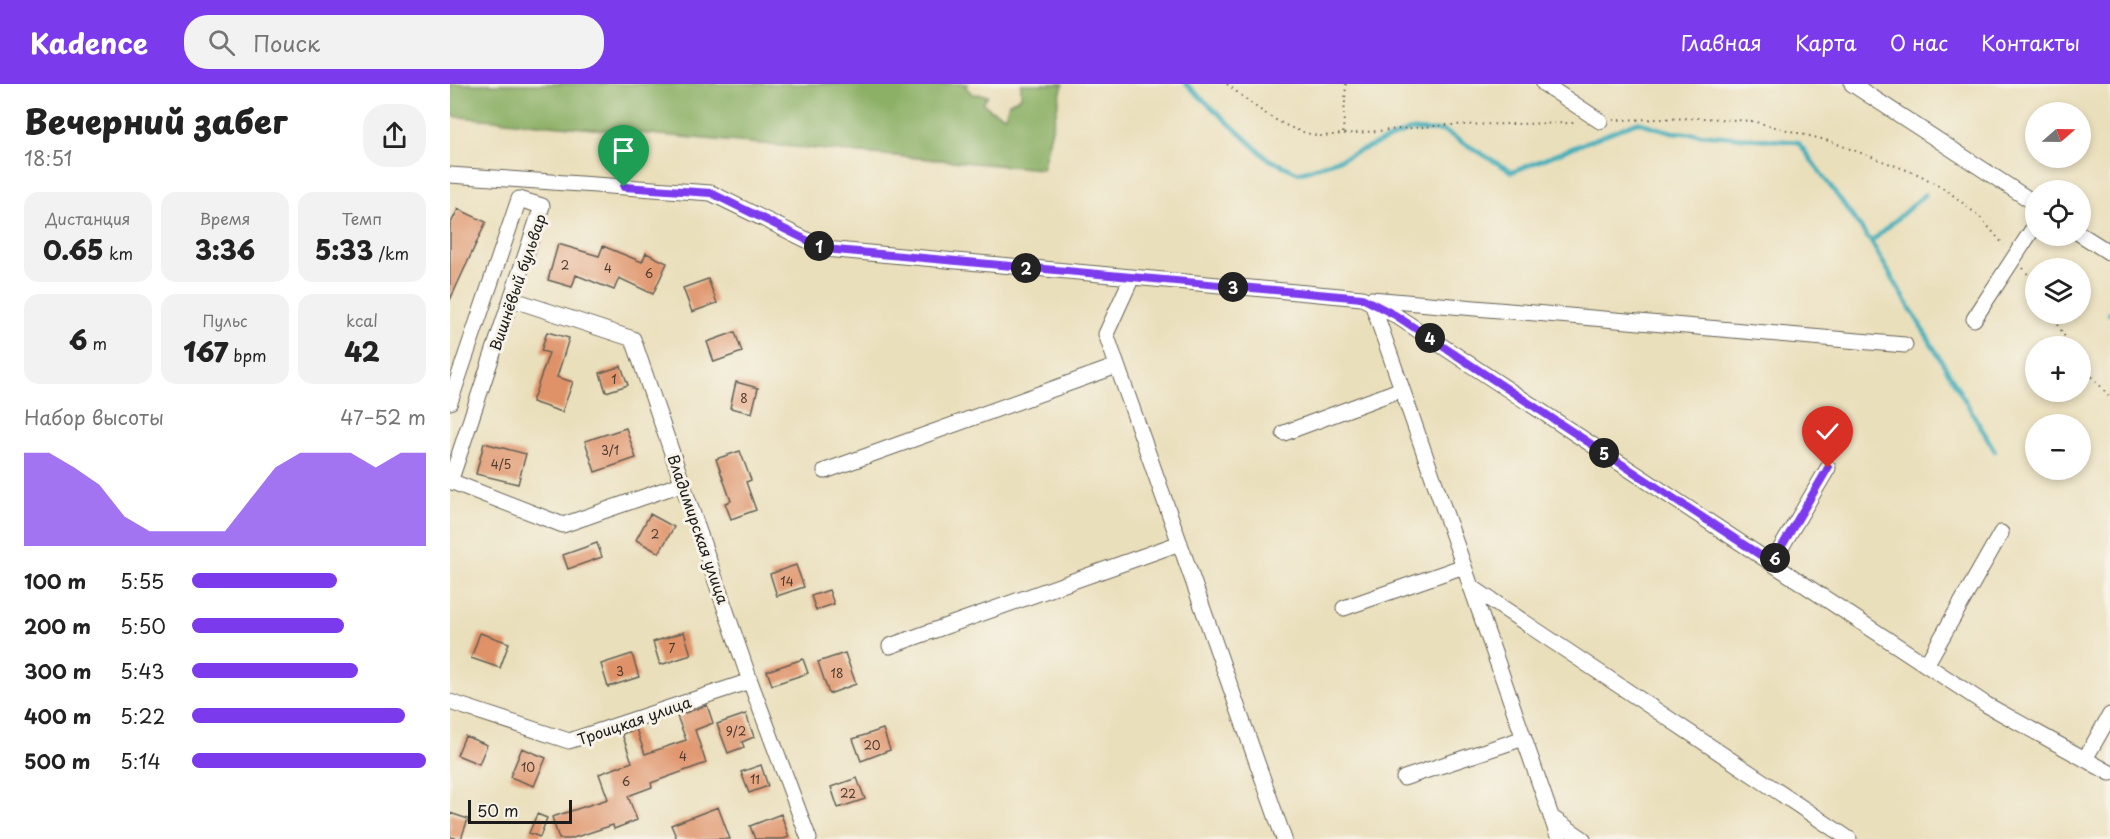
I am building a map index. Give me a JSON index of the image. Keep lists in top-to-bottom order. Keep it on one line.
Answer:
{"streets":{"street":["Вишнёвый бульвар","Владимирская улица","Троицкая улица"]},"crossings":[["Вишнёвый бульвар","Владимирская улица"],["Владимирская улица","Троицкая улица"]],"house_numbers":["2","4","6","1","8","3/1","4/5","2","14","7","3","18","9/2","20","4","10","11","6","22"],"scale_bar":"50 m","north":"right","page":{"header":"Kadence","search":"Поиск","nav":["Главная","Карта","О нас","Контакты"],"heading":["Вечерний забег","18:51"],"map_buttons":["+","−"],"stats":[["Дистанция","0.65 km"],["Время","3:36"],["Темп","5:33 /km"],["6 m"],["Пульс","167 bpm"],["kcal","42"]],"pins":["1","2","3","4","5","6"],"chart":["Набор высоты","47–52 m"],"list":[{"name":"100 m","note":"5:55"},{"name":"200 m","note":"5:50"},{"name":"300 m","note":"5:43"},{"name":"400 m","note":"5:22"},{"name":"500 m","note":"5:14"}],"scale":"50 m"}}
